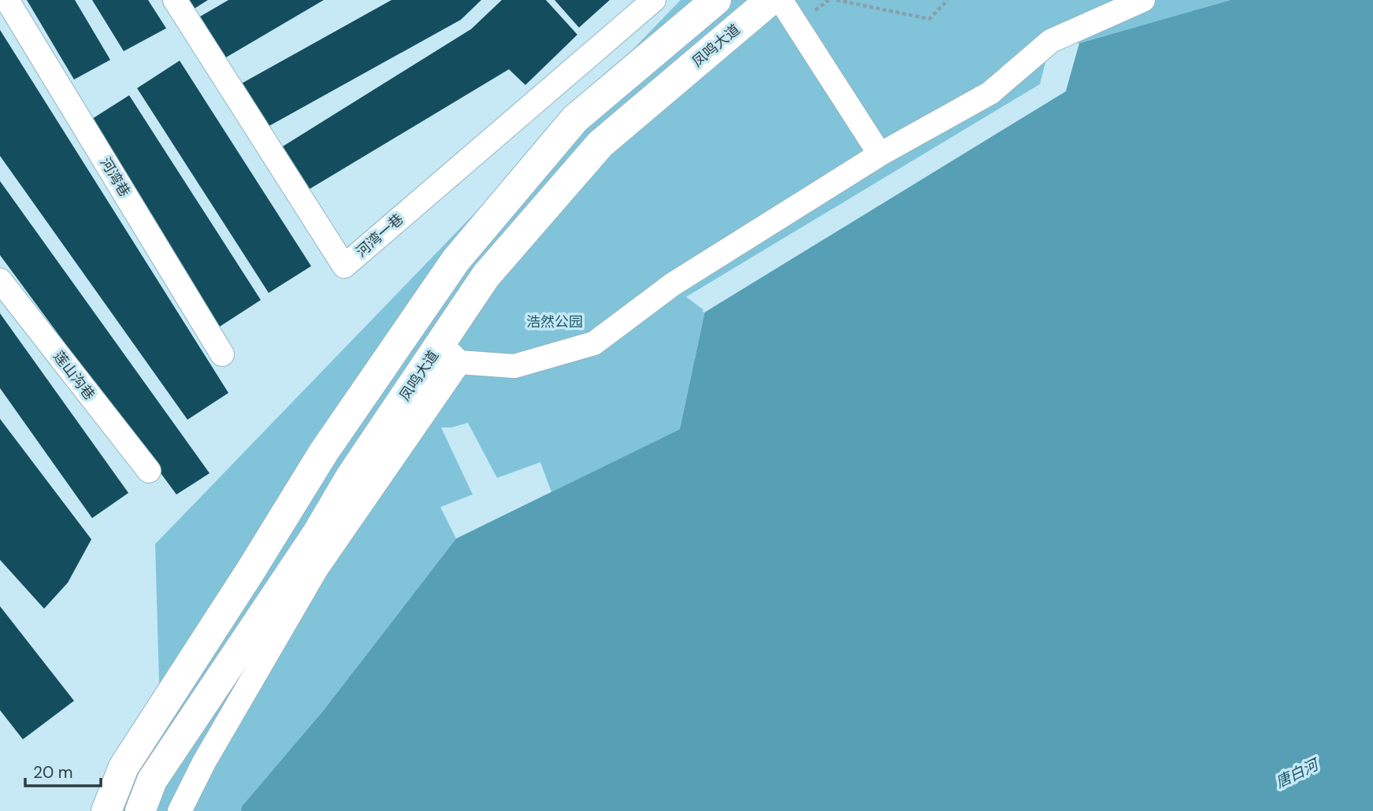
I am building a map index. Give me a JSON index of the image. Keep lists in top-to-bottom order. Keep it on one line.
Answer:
{"streets":{"main road":["凤鸣大道"],"street":["河湾巷","河湾一巷","莲山沟巷"]},"water":["唐白河"],"parks":["浩然公园"],"scale_bar":"20 m"}
